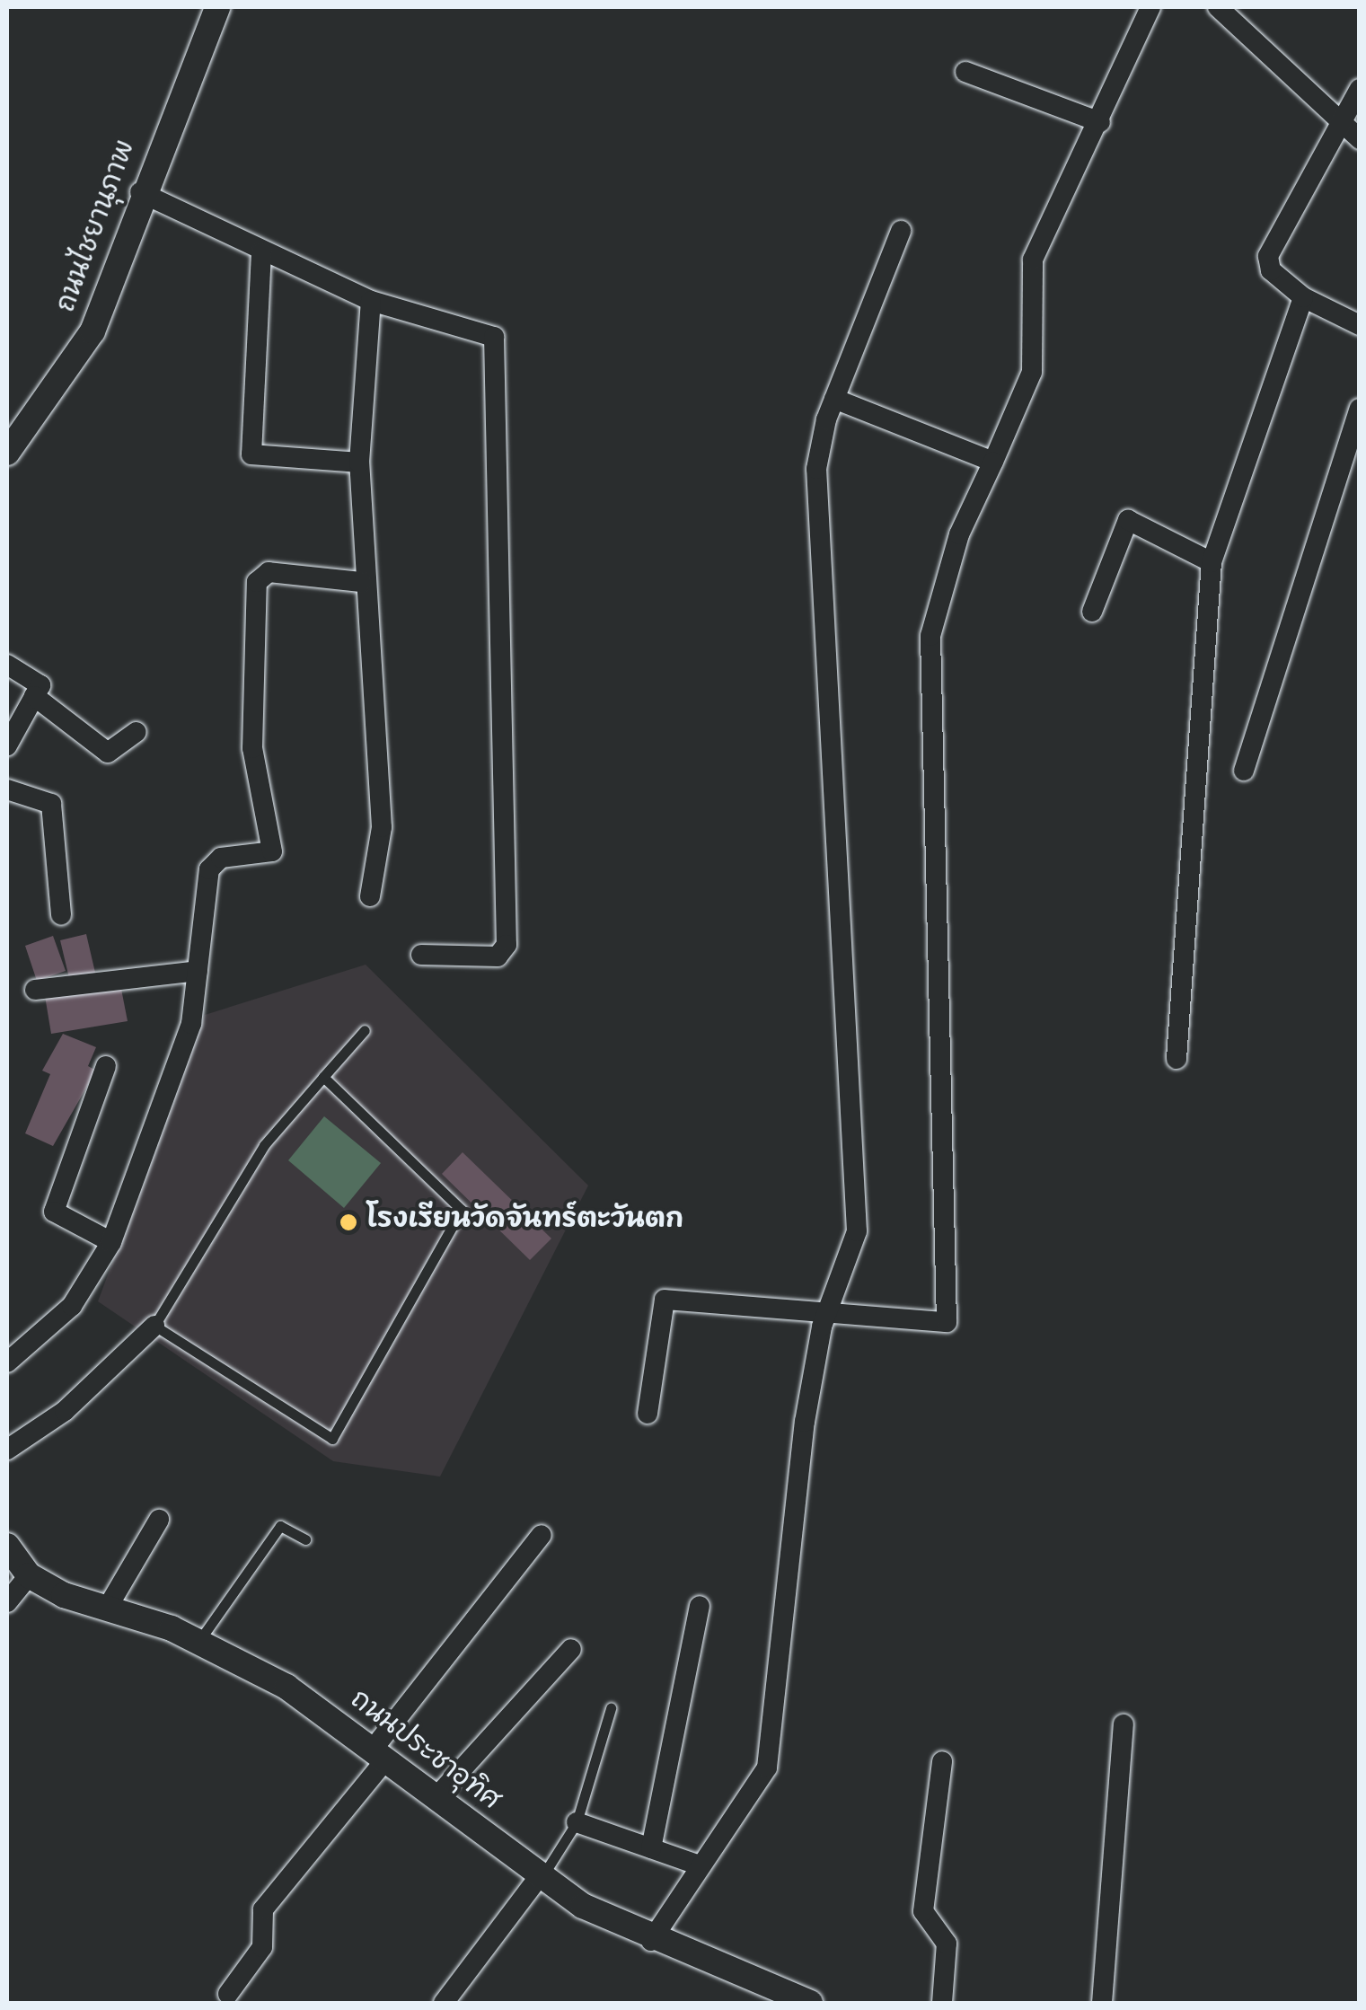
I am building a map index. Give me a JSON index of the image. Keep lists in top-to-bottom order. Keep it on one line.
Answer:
{"streets":{"street":["ถนนไชยานุภาพ","ถนนประชาอุทิศ"]},"places":["โรงเรียนวัดจันทร์ตะวันตก"]}
